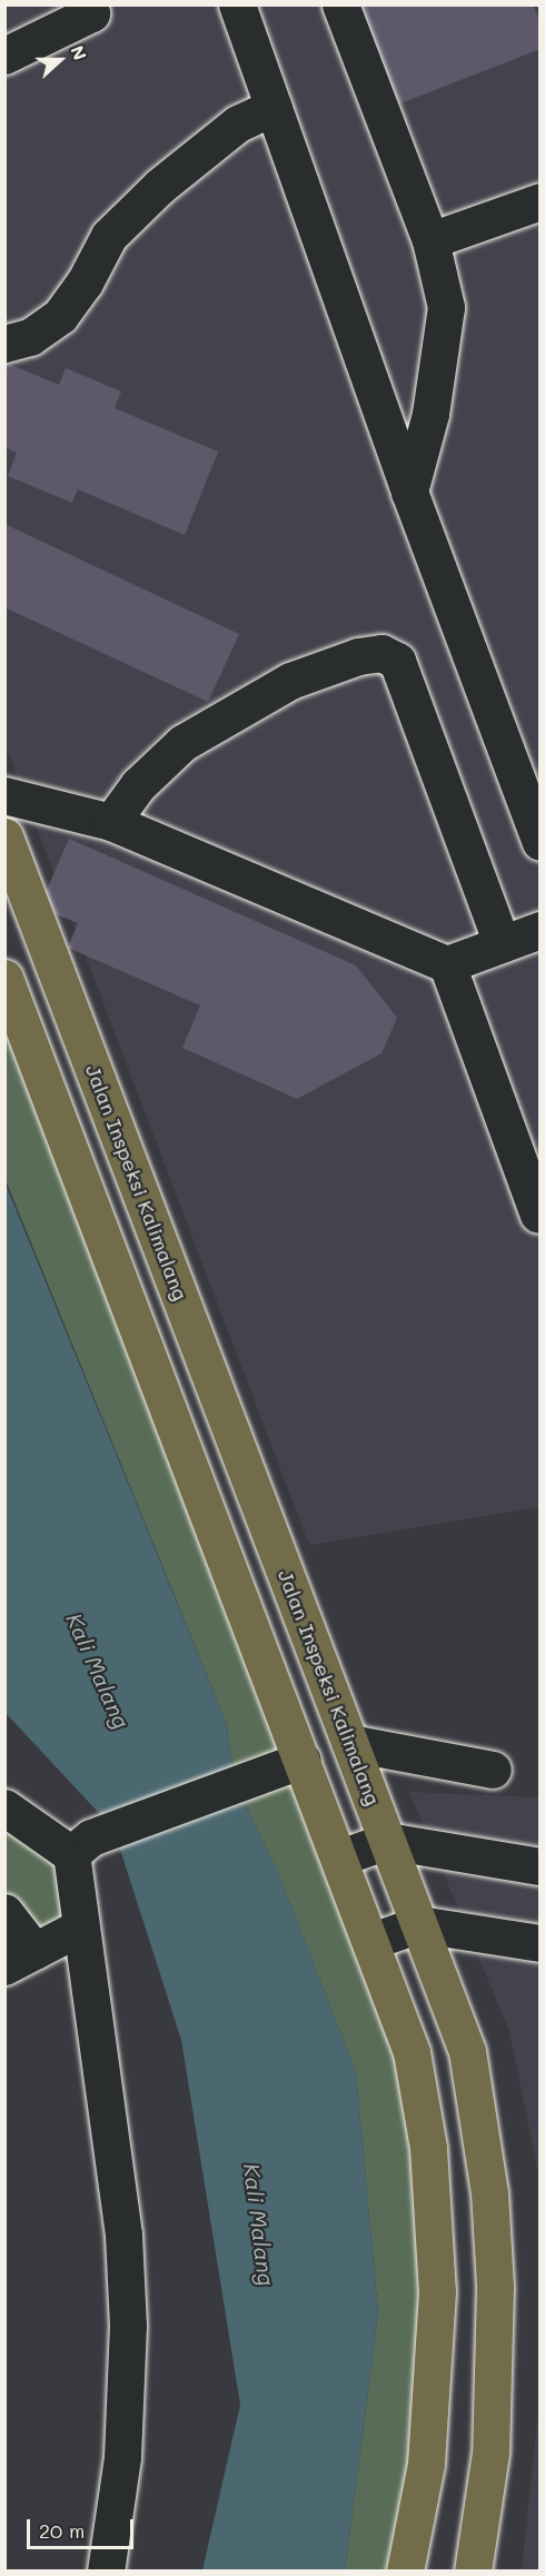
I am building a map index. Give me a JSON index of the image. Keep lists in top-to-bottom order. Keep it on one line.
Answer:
{"streets":{"main road":["Jalan Inspeksi Kalimalang"]},"water":["Kali Malang"],"scale_bar":"20 m","north":"right"}
